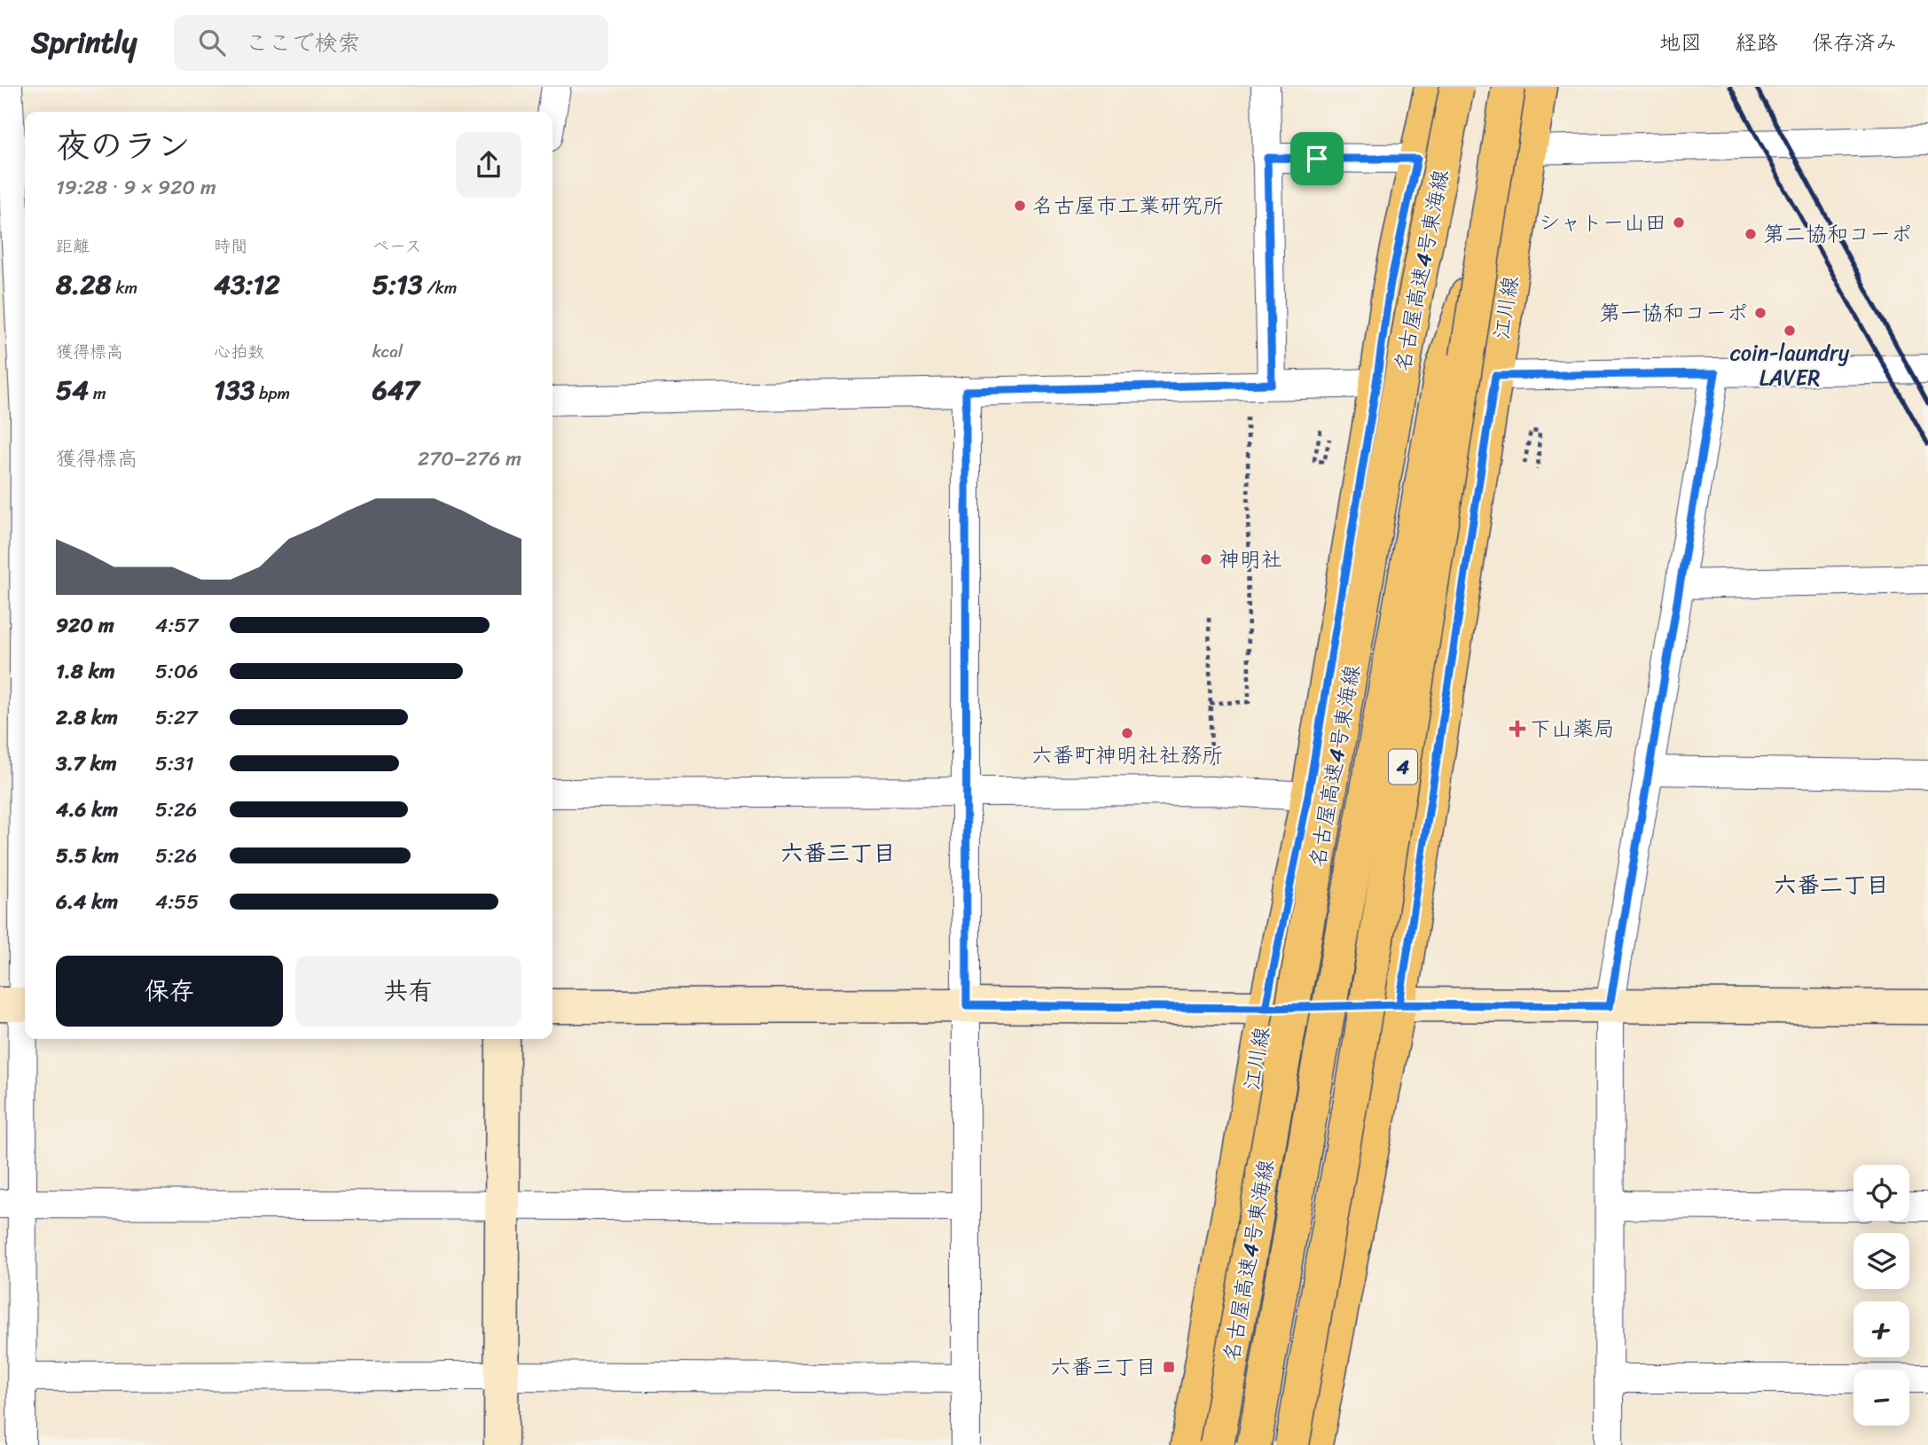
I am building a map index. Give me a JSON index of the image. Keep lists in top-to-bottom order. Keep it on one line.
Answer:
{"streets":{"main road":["名古屋高速4号東海線","江川線","4"]},"districts":["六番三丁目","六番二丁目"],"places":{"other":["名古屋市工業研究所","シャトー山田","第二協和コーポ","第一協和コーポ","coin-laundry LAVER","神明社","六番町神明社社務所"],"health":["下山薬局"],"transit":["六番三丁目"]},"page":{"header":"Sprintly","search":"ここで検索","nav":["地図","経路","保存済み"],"heading":["夜のラン","19:28 · 9 × 920 m"],"stats":[["距離","8.28 km"],["時間","43:12"],["ペース","5:13 /km"],["獲得標高","54 m"],["心拍数","133 bpm"],["kcal","647"]],"chart":["獲得標高","270–276 m"],"list":[{"name":"920 m","note":"4:57"},{"name":"1.8 km","note":"5:06"},{"name":"2.8 km","note":"5:27"},{"name":"3.7 km","note":"5:31"},{"name":"4.6 km","note":"5:26"},{"name":"5.5 km","note":"5:26"},{"name":"6.4 km","note":"4:55"}],"buttons":["保存","共有"],"map_buttons":["+","−"]}}
